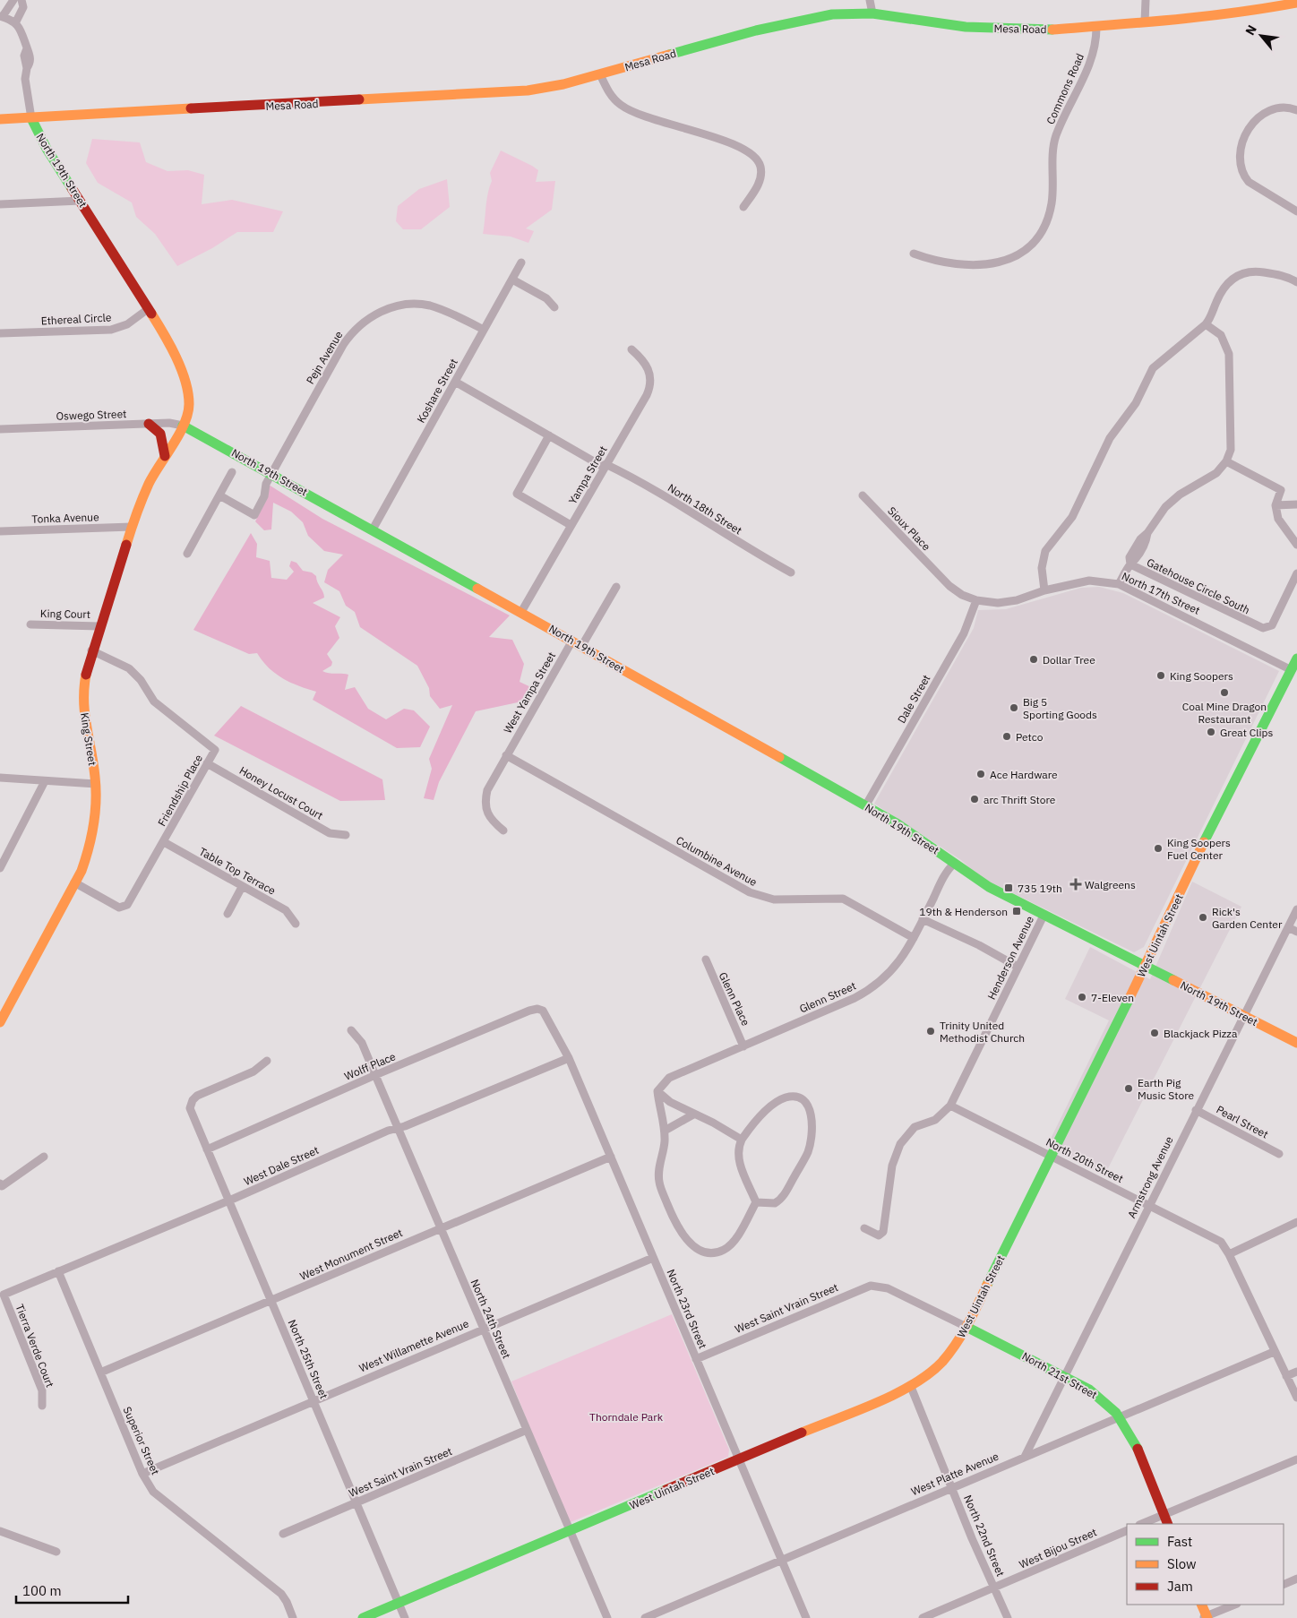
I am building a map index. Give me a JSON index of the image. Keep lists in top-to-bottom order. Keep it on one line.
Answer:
{"streets":{"main road":["Mesa Road","North 19th Street","King Street","West Uintah Street","North 21st Street"],"street":["Commons Road","Ethereal Circle","Pejn Avenue","Koshare Street","Oswego Street","Yampa Street","North 18th Street","Tonka Avenue","Sioux Place","Gatehouse Circle South","North 17th Street","King Court","West Yampa Street","Dale Street","Friendship Place","Honey Locust Court","Columbine Avenue","Table Top Terrace","Henderson Avenue","Glenn Street","Glenn Place","Wolff Place","Pearl Street","North 20th Street","West Dale Street","Armstrong Avenue","West Monument Street","West Saint Vrain Street","North 23rd Street","North 24th Street","Tierra Verde Court","West Willamette Avenue","North 25th Street","Superior Street","West Platte Avenue","North 22nd Street","West Bijou Street"]},"crossings":[["Mesa Road","Commons Road"],["Mesa Road","North 19th Street"],["North 19th Street","Ethereal Circle"],["North 19th Street","Pejn Avenue"],["North 19th Street","Koshare Street"],["North 19th Street","Oswego Street"],["North 19th Street","Yampa Street"],["North 19th Street","West Yampa Street"],["North 19th Street","Dale Street"],["North 19th Street","King Street"],["North 19th Street","West Uintah Street"],["North 19th Street","Henderson Avenue"],["North 19th Street","Glenn Street"],["North 19th Street","Armstrong Avenue"],["Pejn Avenue","Koshare Street"],["Koshare Street","North 18th Street"],["Oswego Street","King Street"],["Yampa Street","North 18th Street"],["Tonka Avenue","King Street"],["Sioux Place","North 17th Street"],["North 17th Street","Dale Street"],["North 17th Street","West Uintah Street"],["King Court","King Street"],["West Yampa Street","Columbine Avenue"],["King Street","Friendship Place"],["Friendship Place","Honey Locust Court"],["Friendship Place","Table Top Terrace"],["Columbine Avenue","Glenn Street"],["West Uintah Street","North 20th Street"],["West Uintah Street","North 23rd Street"],["West Uintah Street","North 24th Street"],["West Uintah Street","North 25th Street"],["West Uintah Street","North 21st Street"],["West Uintah Street","North 22nd Street"],["Henderson Avenue","North 20th Street"],["Glenn Street","Glenn Place"],["Wolff Place","North 23rd Street"],["Wolff Place","North 24th Street"],["Wolff Place","North 25th Street"],["Pearl Street","Armstrong Avenue"],["North 20th Street","Armstrong Avenue"],["North 20th Street","West Platte Avenue"],["West Dale Street","North 23rd Street"],["West Dale Street","North 24th Street"],["West Dale Street","Tierra Verde Court"],["West Dale Street","North 25th Street"],["West Dale Street","Superior Street"],["Armstrong Avenue","North 21st Street"],["Armstrong Avenue","West Platte Avenue"],["West Monument Street","North 23rd Street"],["West Monument Street","North 24th Street"],["West Monument Street","North 25th Street"],["West Monument Street","Superior Street"],["West Saint Vrain Street","North 23rd Street"],["West Saint Vrain Street","North 24th Street"],["West Saint Vrain Street","North 25th Street"],["West Saint Vrain Street","North 21st Street"],["North 23rd Street","West Willamette Avenue"],["North 23rd Street","West Platte Avenue"],["North 24th Street","West Willamette Avenue"],["West Willamette Avenue","North 25th Street"],["West Willamette Avenue","Superior Street"],["North 21st Street","West Platte Avenue"],["West Platte Avenue","North 22nd Street"],["North 22nd Street","West Bijou Street"]],"parks":["Thorndale Park"],"places":{"other":["Dollar Tree","King Soopers","Coal Mine Dragon Restaurant","Big 5 Sporting Goods","Great Clips","Petco","Ace Hardware","arc Thrift Store","King Soopers Fuel Center","Rick's Garden Center","7-Eleven","Trinity United Methodist Church","Blackjack Pizza","Earth Pig Music Store"],"health":["Walgreens"],"transit":["735 19th","19th & Henderson"]},"legend":["Fast","Slow","Jam"],"scale_bar":"100 m","north":"top left"}
